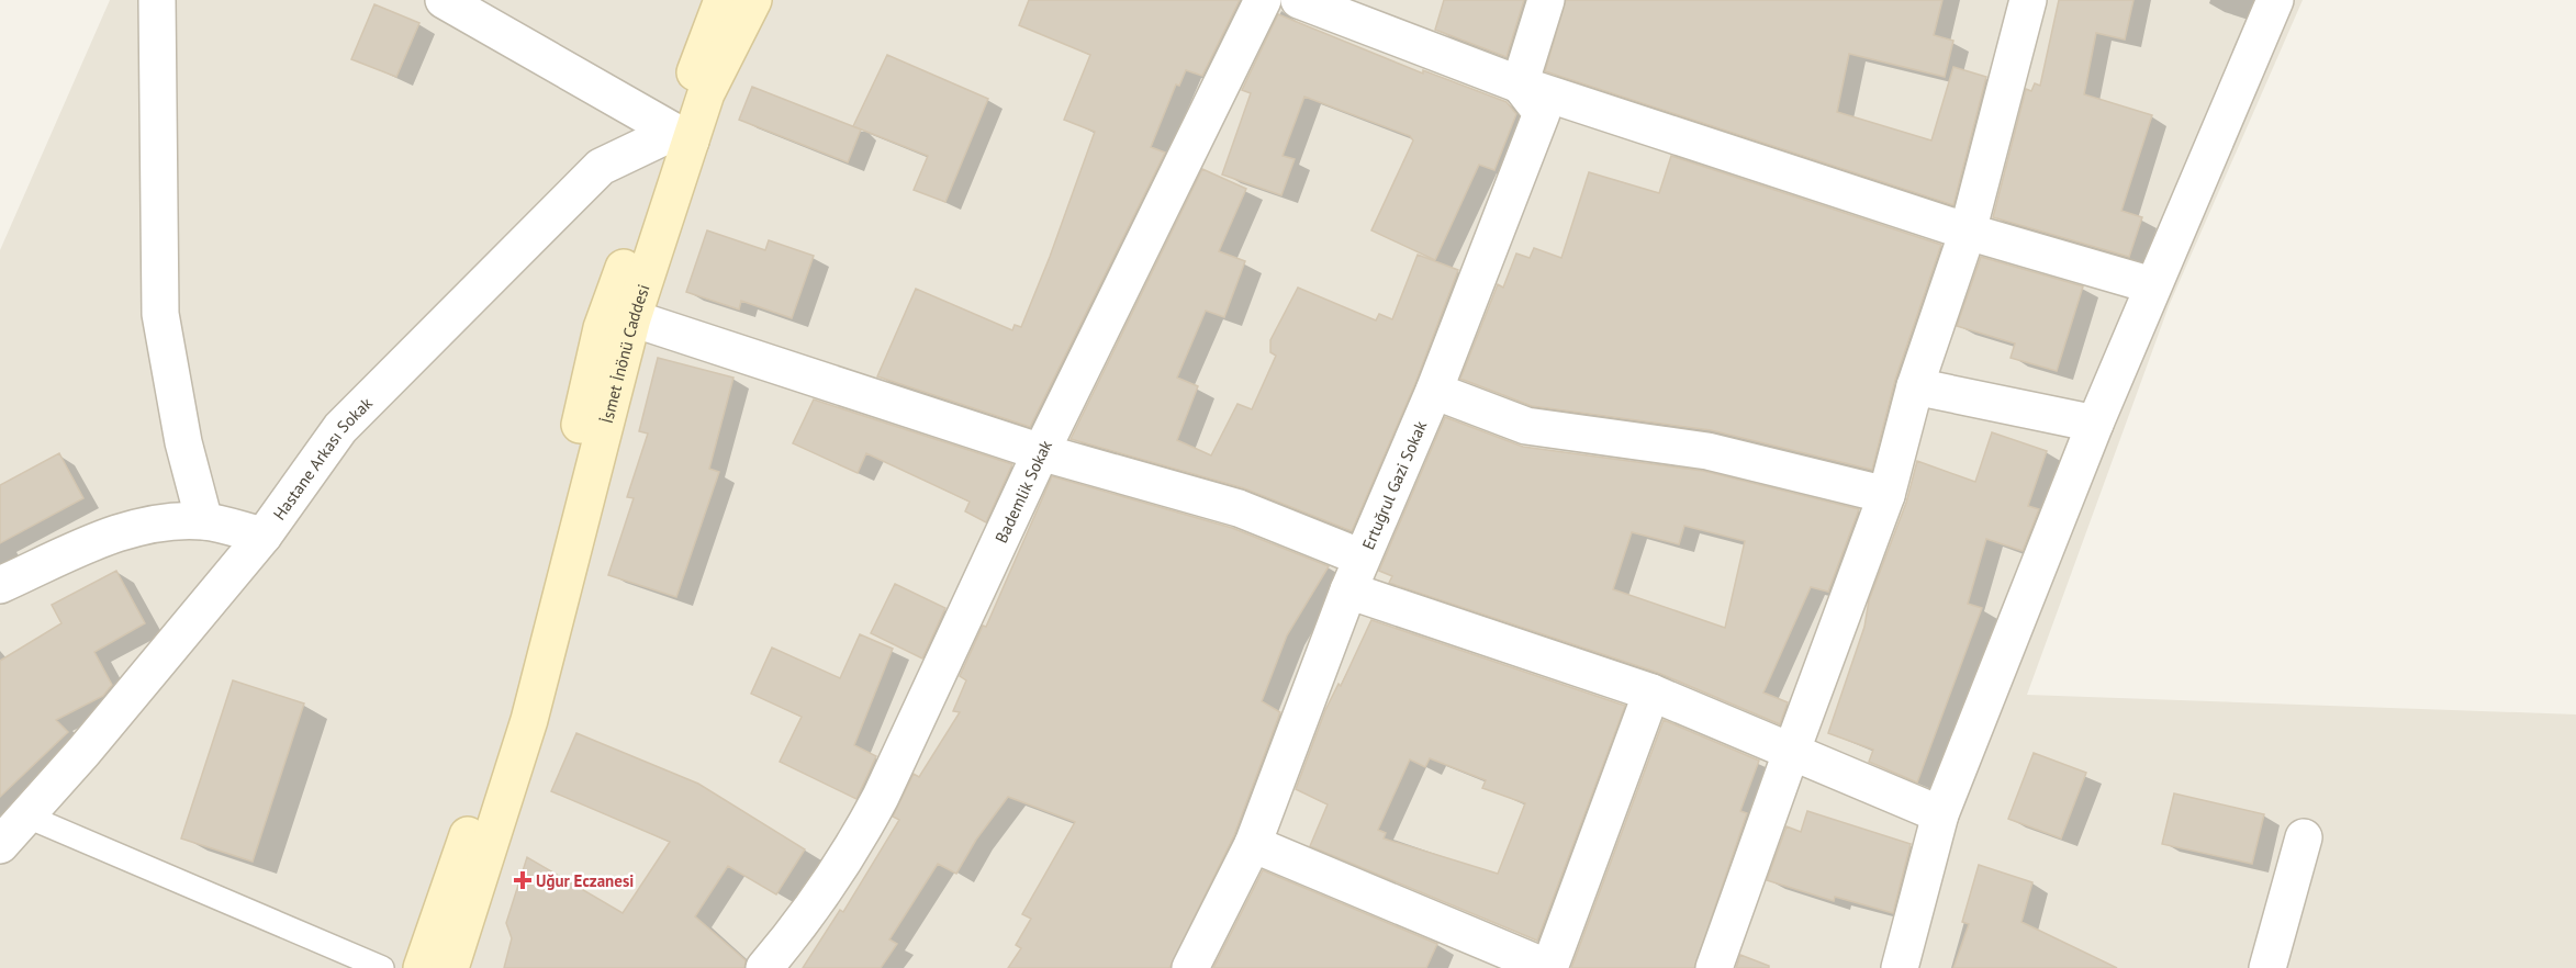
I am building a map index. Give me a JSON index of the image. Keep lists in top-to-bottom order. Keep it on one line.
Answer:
{"streets":{"street":["İsmet İnönü Caddesi","Hastane Arkası Sokak","Ertuğrul Gazi Sokak","Bademlik Sokak"]},"crossings":[["İsmet İnönü Caddesi","Hastane Arkası Sokak"]],"places":{"health":["Uğur Eczanesi"]}}
